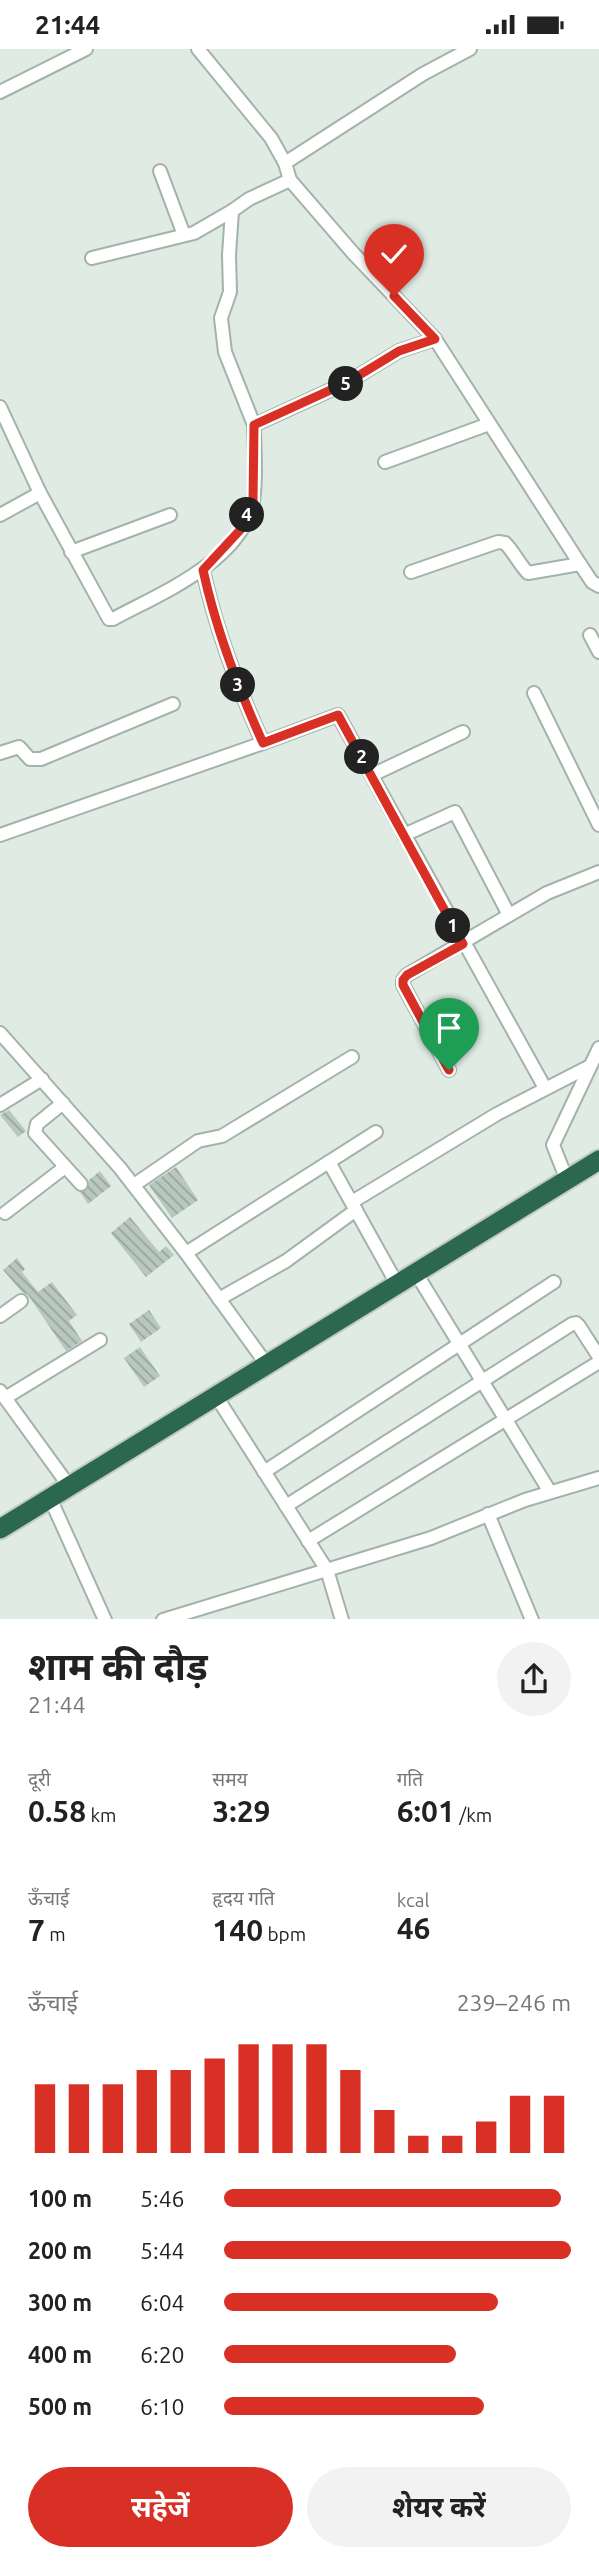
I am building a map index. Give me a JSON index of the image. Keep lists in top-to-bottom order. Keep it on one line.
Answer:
{"page":{"status":"21:44","pins":["5","4","3","2","1"],"heading":["शाम की दौड़","21:44"],"stats":[["दूरी","0.58 km"],["समय","3:29"],["गति","6:01 /km"],["ऊँचाई","7 m"],["हृदय गति","140 bpm"],["kcal","46"]],"chart":["ऊँचाई","239–246 m"],"list":[{"name":"100 m","note":"5:46"},{"name":"200 m","note":"5:44"},{"name":"300 m","note":"6:04"},{"name":"400 m","note":"6:20"},{"name":"500 m","note":"6:10"}],"buttons":["सहेजें","शेयर करें"]}}
